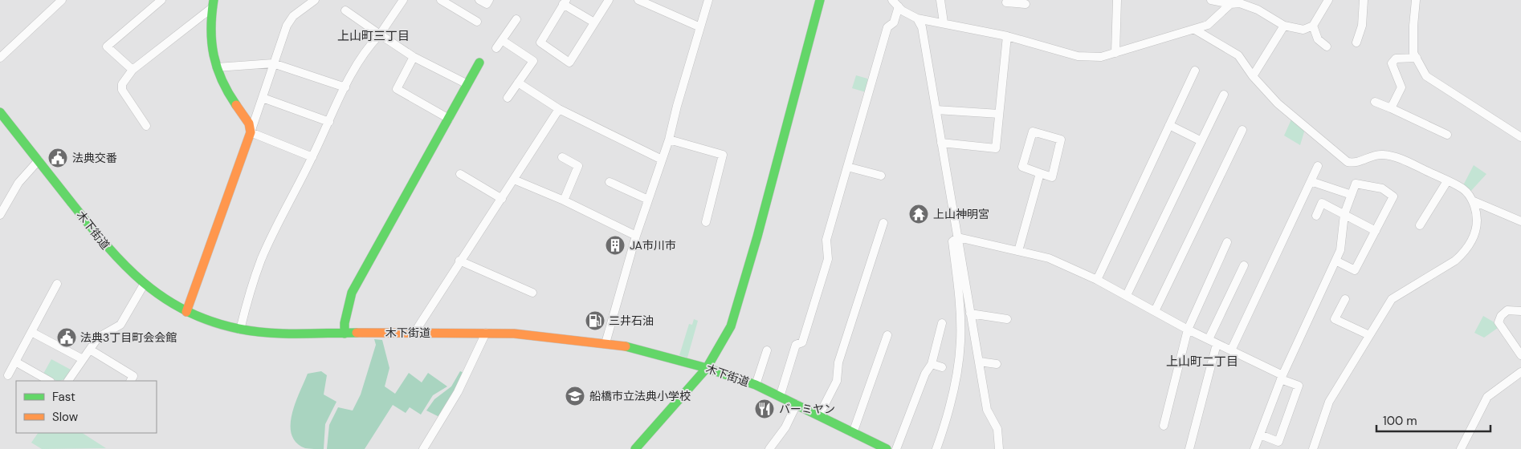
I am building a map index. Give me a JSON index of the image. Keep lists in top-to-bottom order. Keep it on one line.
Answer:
{"streets":{"street":["木下街道"]},"districts":["上山町三丁目","上山町二丁目"],"places":{"public building":["法典交番","法典3丁目町会会館"],"temple":["上山神明宮"],"building":["JA市川市"],"fuel station":["三井石油"],"school or university":["船橋市立法典小学校"],"restaurant":["バーミヤン"]},"legend":["Fast","Slow"],"scale_bar":"100 m"}
